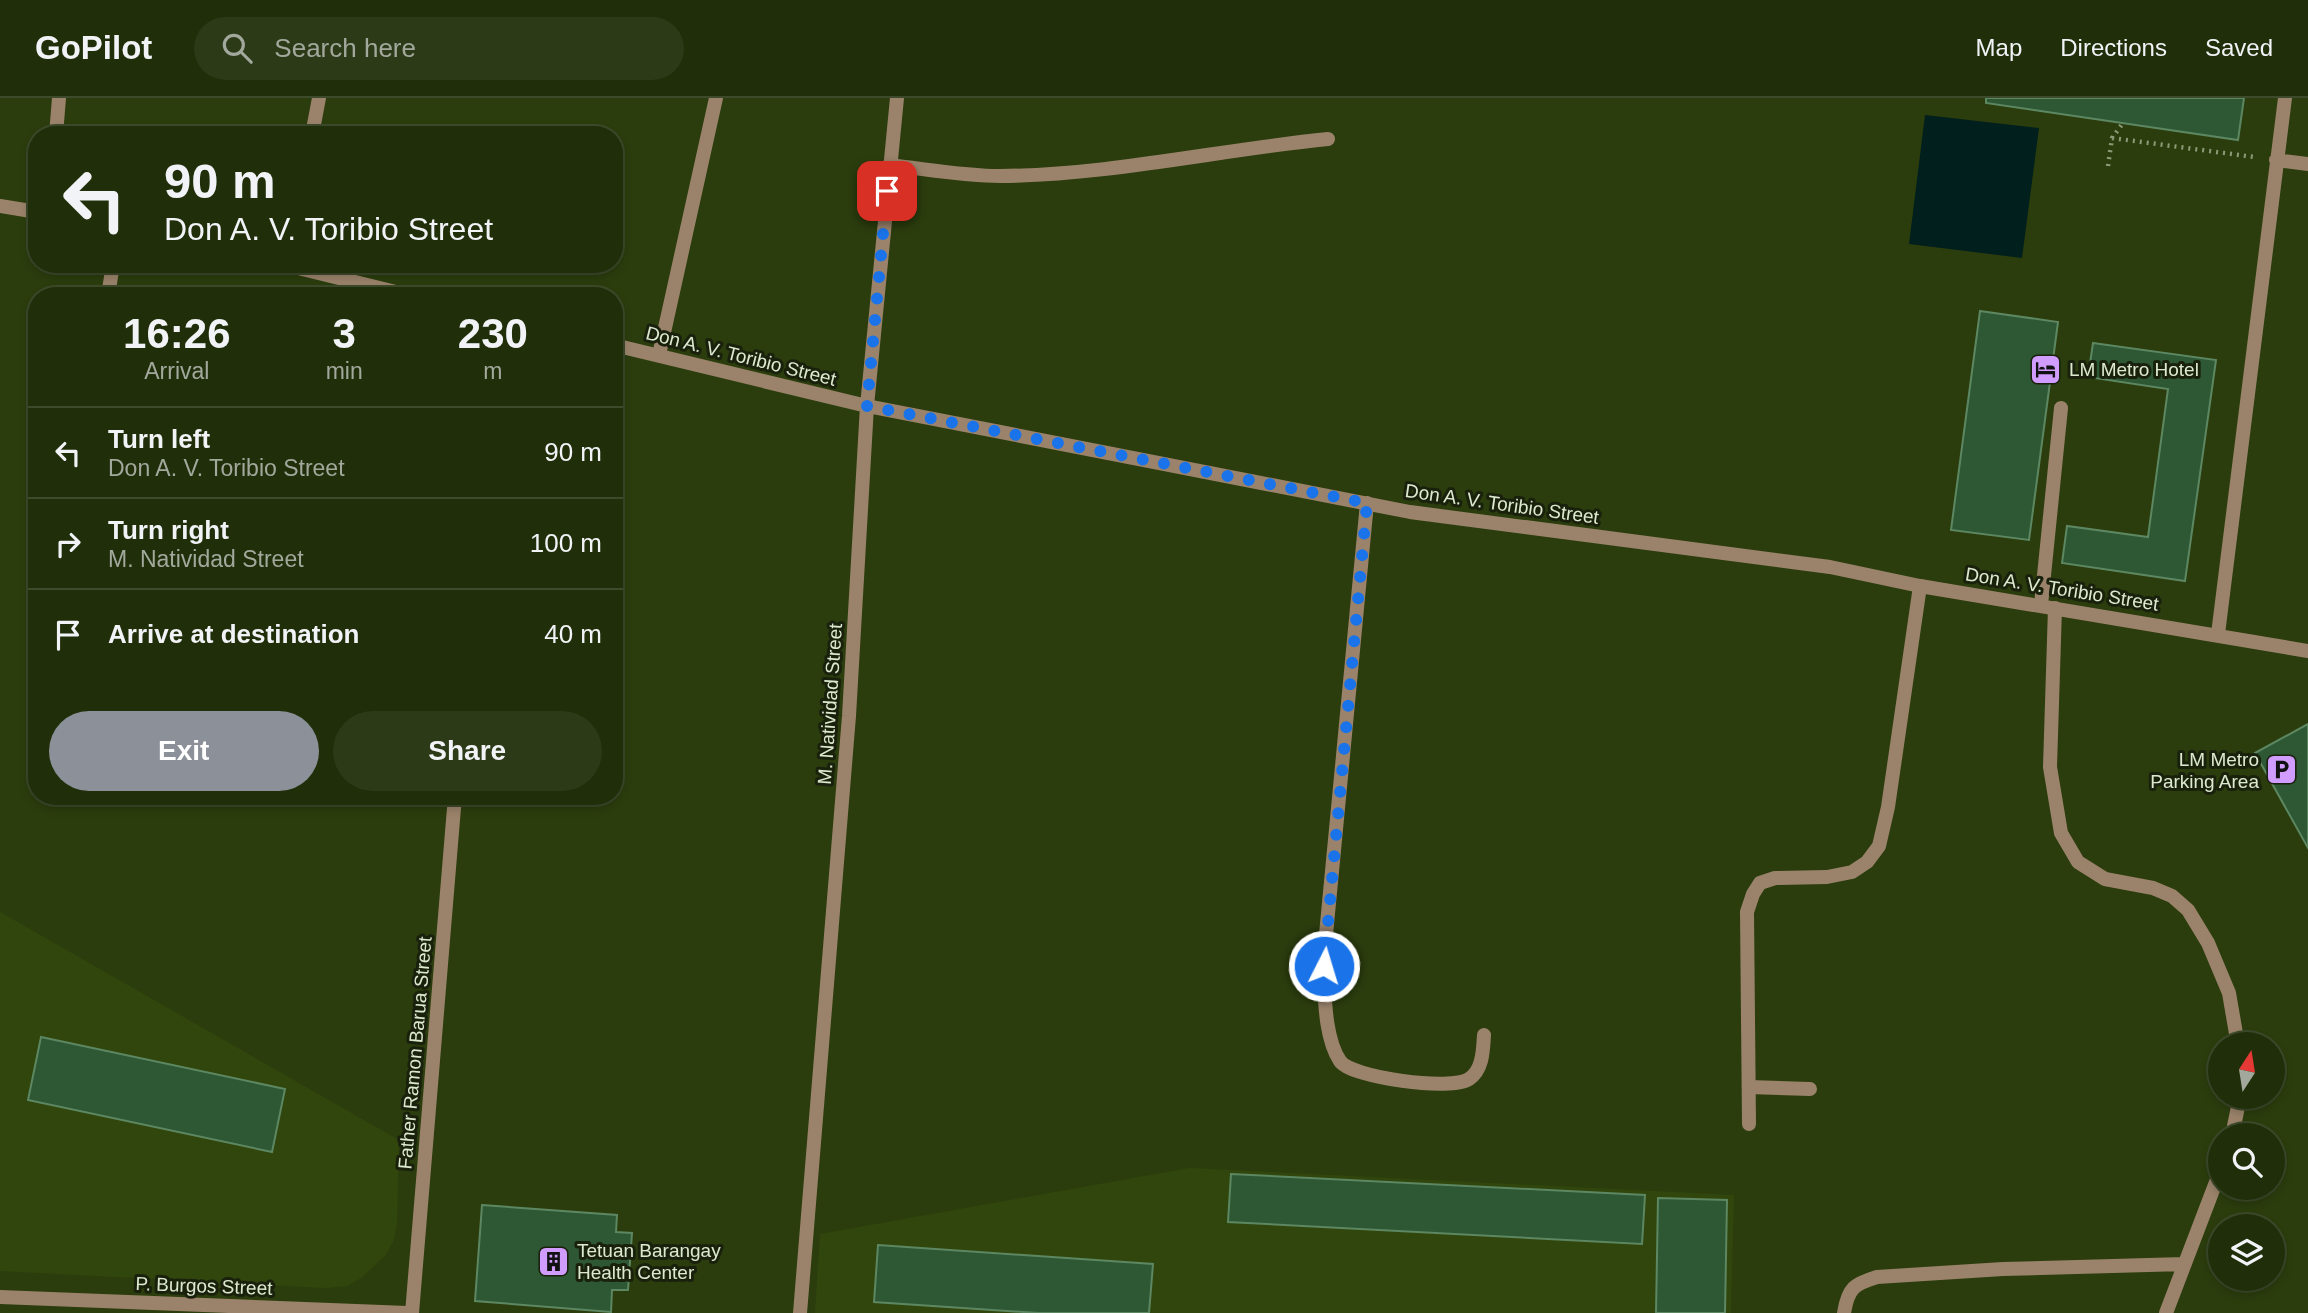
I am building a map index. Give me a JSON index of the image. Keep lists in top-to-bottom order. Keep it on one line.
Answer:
{"streets":{"street":["Don A. V. Toribio Street","M. Natividad Street","Father Ramon Barua Street","P. Burgos Street"]},"crossings":[["Don A. V. Toribio Street","M. Natividad Street"],["Father Ramon Barua Street","P. Burgos Street"]],"places":{"hotel":["LM Metro Hotel"],"parking":["LM Metro Parking Area"],"building":["Tetuan Barangay Health Center"]},"north":"top","page":{"header":"GoPilot","search":"Search here","nav":["Map","Directions","Saved"],"turn":["90 m","Don A. V. Toribio Street"],"eta":["16:26","Arrival","3","min","230","m"],"list":[{"name":"Turn left","note":"Don A. V. Toribio Street","value":"90 m"},{"name":"Turn right","note":"M. Natividad Street","value":"100 m"},{"name":"Arrive at destination","value":"40 m"}],"buttons":["Exit","Share"]}}
